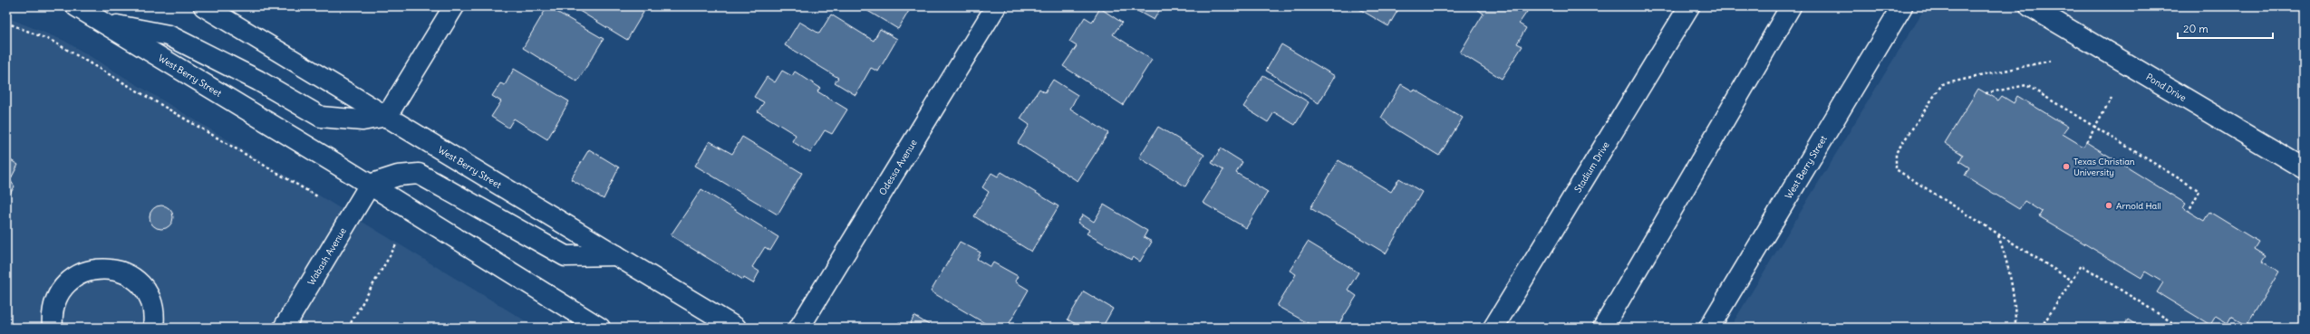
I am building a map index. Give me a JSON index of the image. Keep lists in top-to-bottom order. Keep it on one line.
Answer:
{"streets":{"main road":["West Berry Street","Pond Drive","Stadium Drive","Odessa Avenue","Wabash Avenue"]},"crossings":[["West Berry Street","Wabash Avenue"]],"places":["Texas Christian University","Arnold Hall"],"scale_bar":"20 m"}
